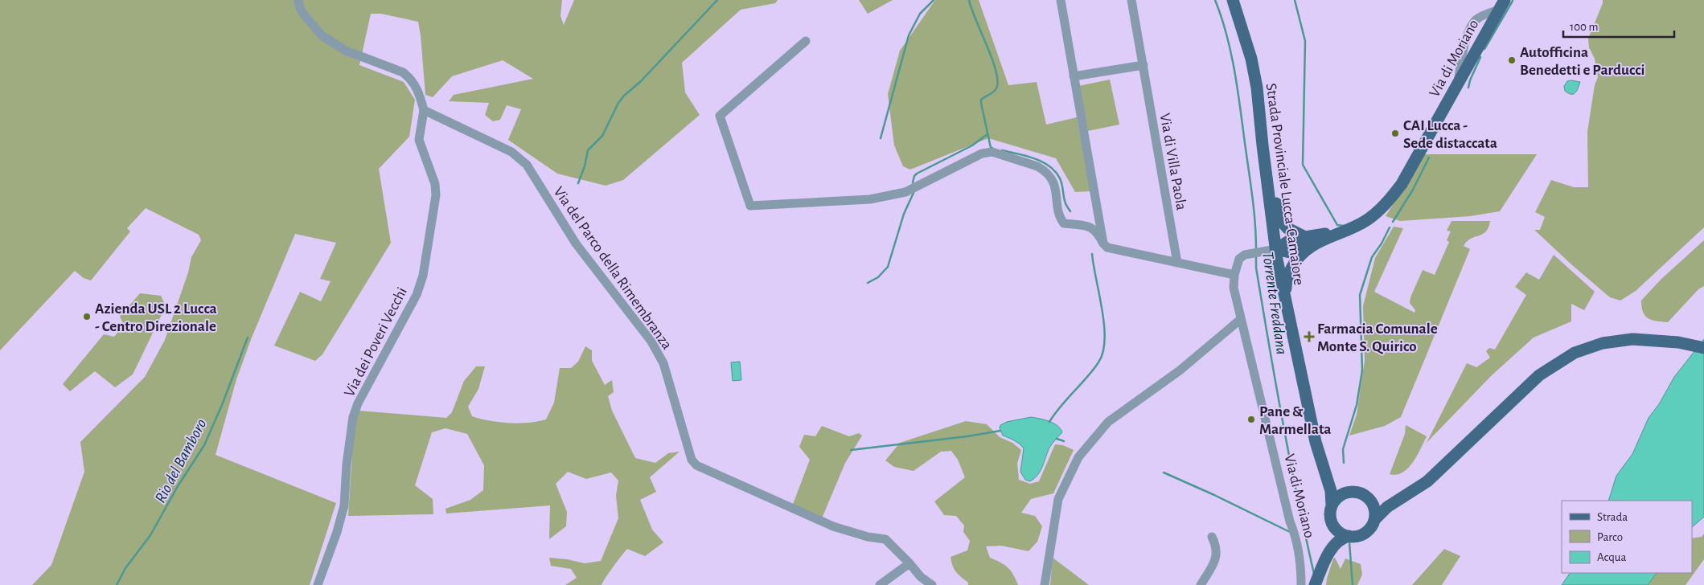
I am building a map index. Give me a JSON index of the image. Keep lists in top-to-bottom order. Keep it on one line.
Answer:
{"streets":{"main road":["Via di Moriano","Strada Provinciale Lucca-Camaiore"],"street":["Via di Villa Paola","Via del Parco della Rimembranza","Via dei Poveri Vecchi"]},"crossings":[["Via di Moriano","Strada Provinciale Lucca-Camaiore"],["Via del Parco della Rimembranza","Via dei Poveri Vecchi"]],"water":["Torrente Freddana","Rio del Bamboro"],"places":{"other":["Autofficina Benedetti e Parducci","CAI Lucca - Sede distaccata","Azienda USL 2 Lucca - Centro Direzionale","Pane & Marmellata"],"health":["Farmacia Comunale Monte S. Quirico"]},"legend":["Strada","Parco","Acqua"],"scale_bar":"100 m"}
